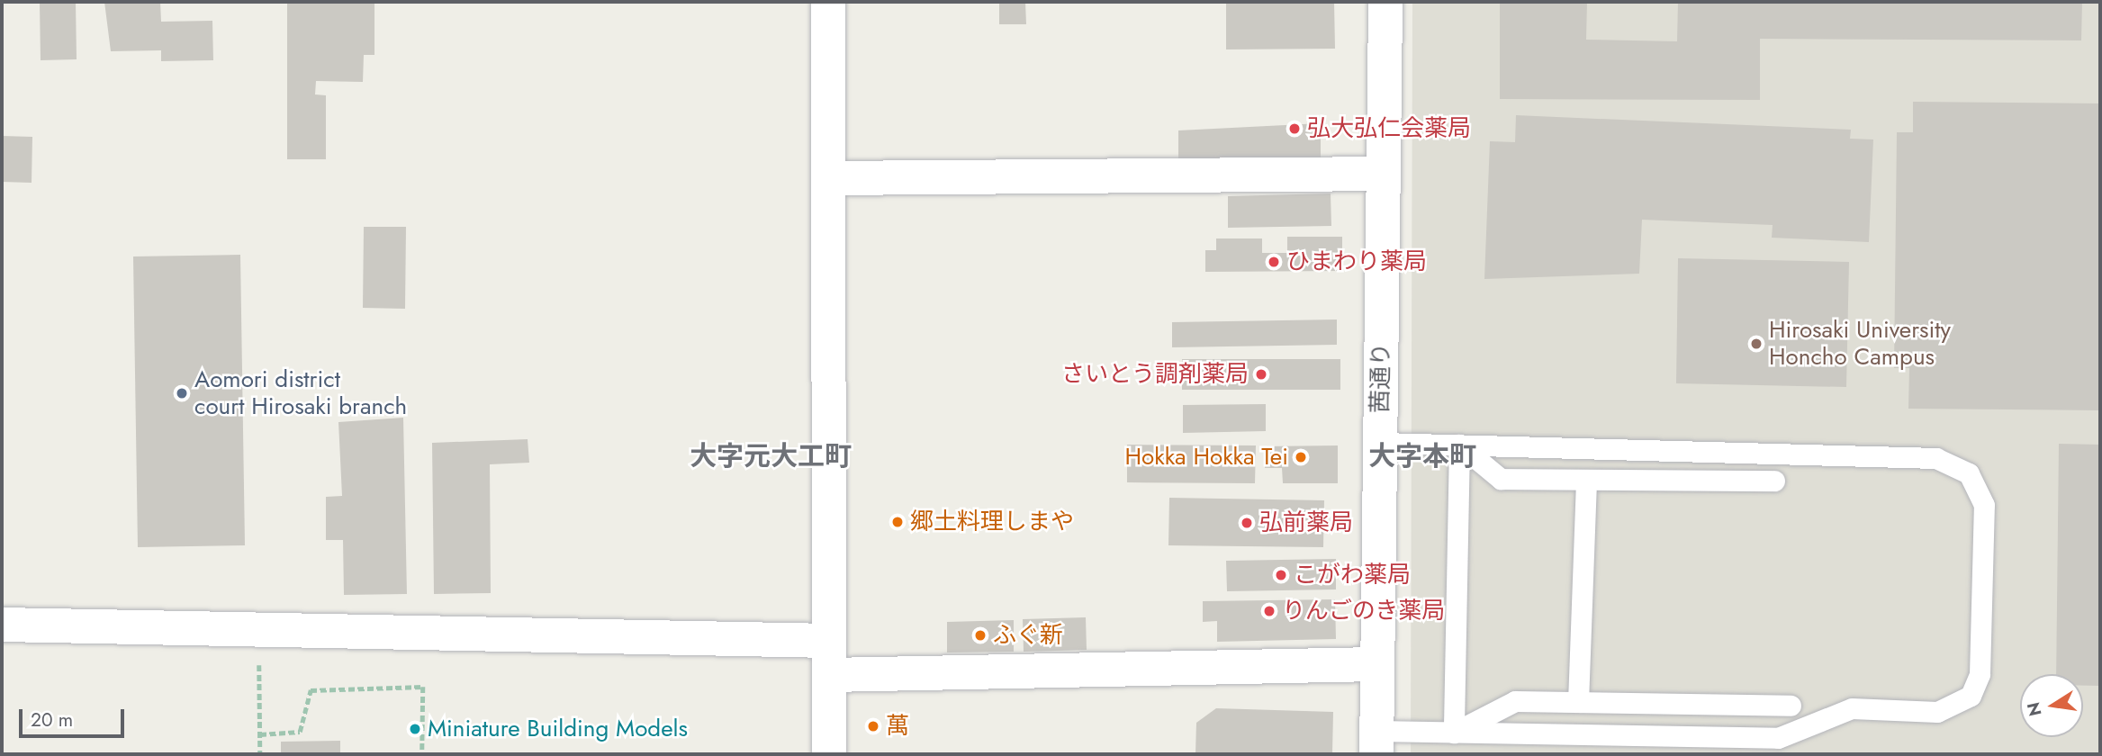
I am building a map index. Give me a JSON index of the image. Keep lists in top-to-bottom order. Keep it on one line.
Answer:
{"streets":{"street":["茜通り"]},"districts":["大字元大工町","大字本町"],"places":["弘大弘仁会薬局","ひまわり薬局","Hirosaki University Honcho Campus","さいとう調剤薬局","Aomori district court Hirosaki branch","Hokka Hokka Tei","郷土料理しまや","弘前薬局","こがわ薬局","りんごのき薬局","ふぐ新","萬","Miniature Building Models"],"scale_bar":"20 m","north":"left"}
